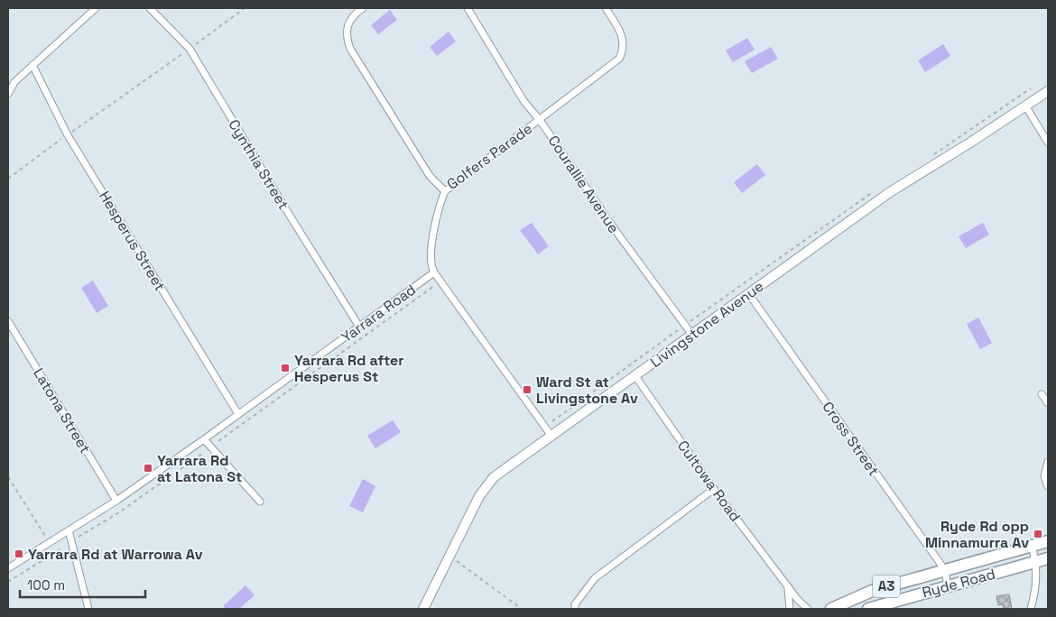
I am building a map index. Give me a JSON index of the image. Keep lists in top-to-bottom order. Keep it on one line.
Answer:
{"streets":{"highway":["Ryde Road","A3"],"street":["Golfers Parade","Cynthia Street","Courallie Avenue","Hesperus Street","Yarrara Road","Livingstone Avenue","Latona Street","Cross Street","Cultowa Road"]},"crossings":[["Golfers Parade","Courallie Avenue"],["Cynthia Street","Yarrara Road"],["Courallie Avenue","Livingstone Avenue"],["Hesperus Street","Yarrara Road"],["Yarrara Road","Latona Street"],["Livingstone Avenue","Cross Street"],["Livingstone Avenue","Cultowa Road"],["Cross Street","Ryde Road"]],"places":{"transit":["Yarrara Rd after Hesperus St","Ward St at Livingstone Av","Yarrara Rd at Latona St","Ryde Rd opp Minnamurra Av","Yarrara Rd at Warrowa Av"]},"scale_bar":"100 m"}
